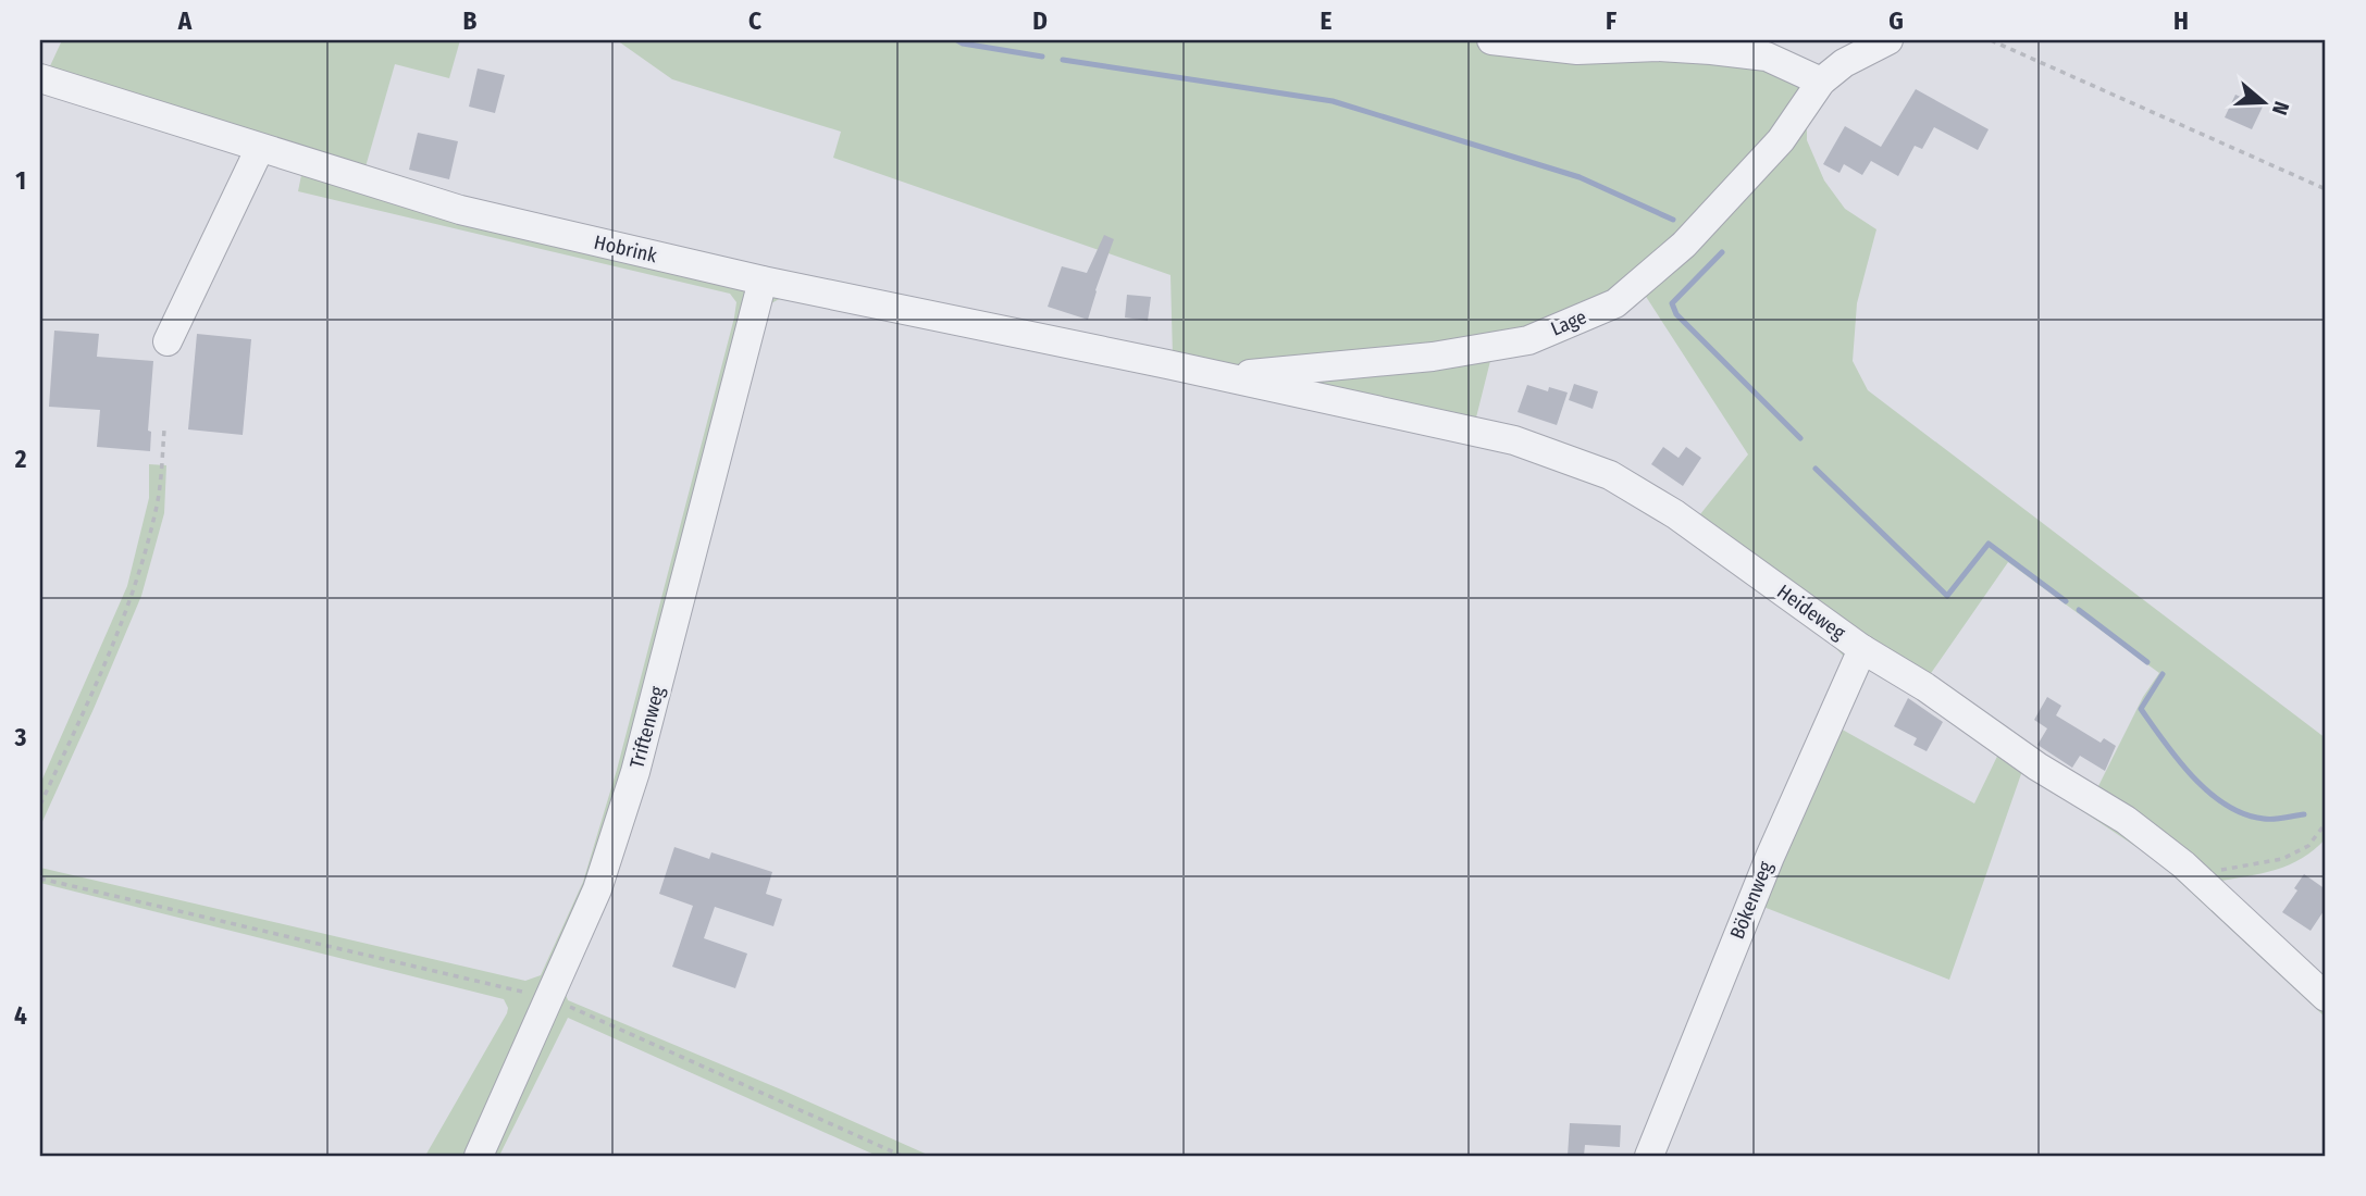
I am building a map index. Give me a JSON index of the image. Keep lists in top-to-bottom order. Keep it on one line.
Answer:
{"streets":{"street":["Hobrink","Lage","Heideweg","Triftenweg","Bökenweg"]},"crossings":[["Hobrink","Lage"],["Hobrink","Heideweg"],["Hobrink","Triftenweg"],["Lage","Heideweg"],["Heideweg","Bökenweg"]],"north":"right","grid":{"columns":["A","B","C","D","E","F","G","H"],"rows":["1","2","3","4"]}}
